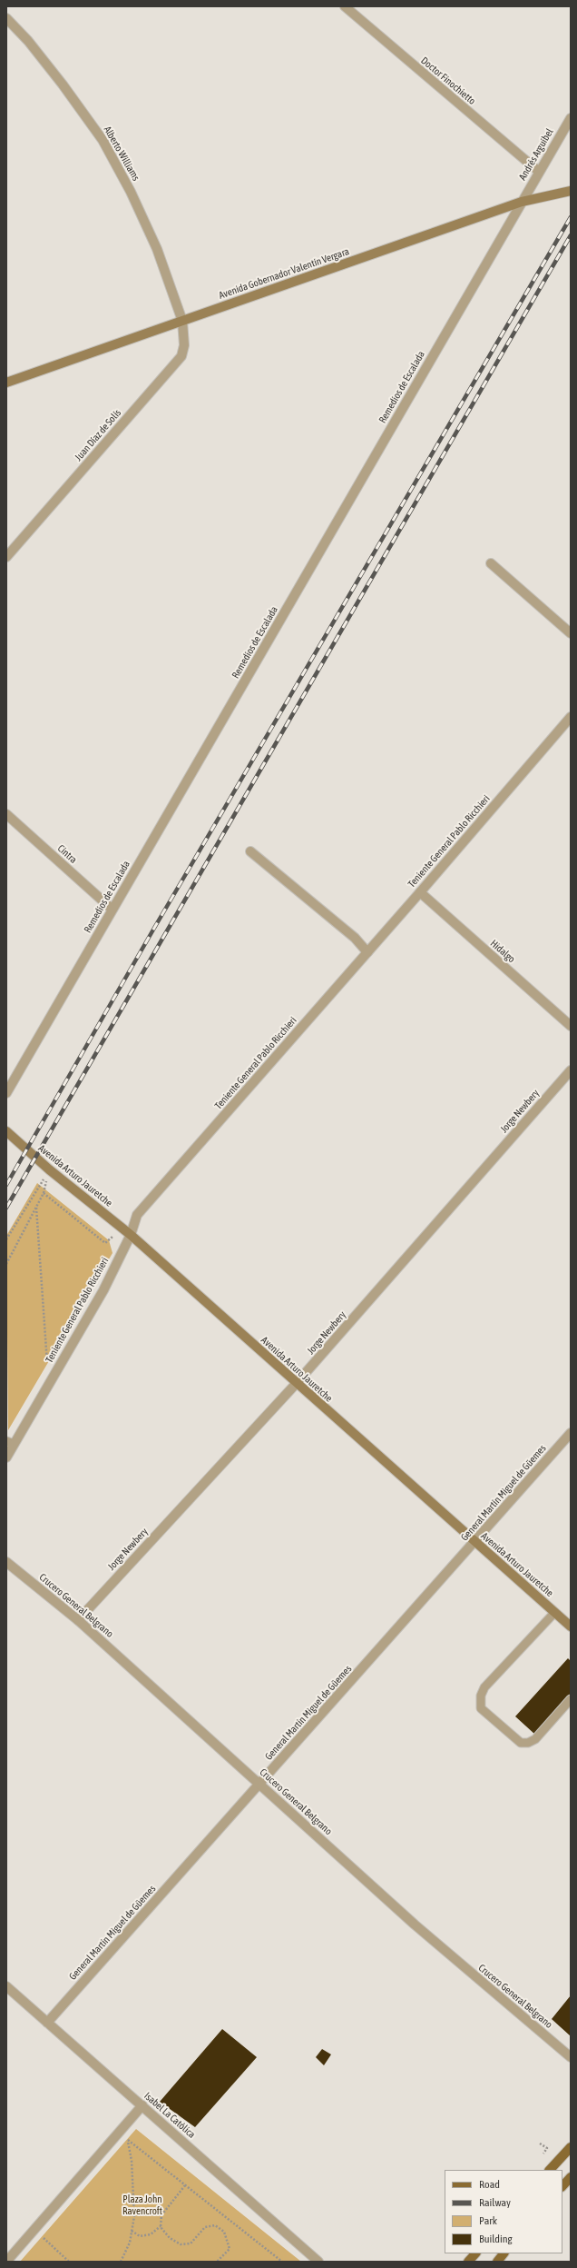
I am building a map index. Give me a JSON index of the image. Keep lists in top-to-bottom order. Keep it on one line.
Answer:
{"streets":{"main road":["Avenida Gobernador Valentín Vergara","Avenida Arturo Jauretche"],"street":["Doctor Finochietto","Alberto Williams","Andrés Arguibel","Remedios de Escalada","Juan Díaz de Solís","Teniente General Pablo Ricchieri","Cintra","Hidalgo","Jorge Newbery","General Martín Miguel de Güemes","Crucero General Belgrano","Isabel La Católica"]},"crossings":[["Doctor Finochietto","Andrés Arguibel"],["Alberto Williams","Avenida Gobernador Valentín Vergara"],["Alberto Williams","Juan Díaz de Solís"],["Andrés Arguibel","Avenida Gobernador Valentín Vergara"],["Andrés Arguibel","Remedios de Escalada"],["Avenida Gobernador Valentín Vergara","Remedios de Escalada"],["Avenida Gobernador Valentín Vergara","Juan Díaz de Solís"],["Remedios de Escalada","Cintra"],["Teniente General Pablo Ricchieri","Hidalgo"],["Teniente General Pablo Ricchieri","Avenida Arturo Jauretche"],["Jorge Newbery","Avenida Arturo Jauretche"],["Jorge Newbery","Crucero General Belgrano"],["Avenida Arturo Jauretche","General Martín Miguel de Güemes"],["General Martín Miguel de Güemes","Crucero General Belgrano"],["General Martín Miguel de Güemes","Isabel La Católica"]],"parks":["Plaza John Ravencroft"],"legend":["Road","Railway","Park","Building"]}
